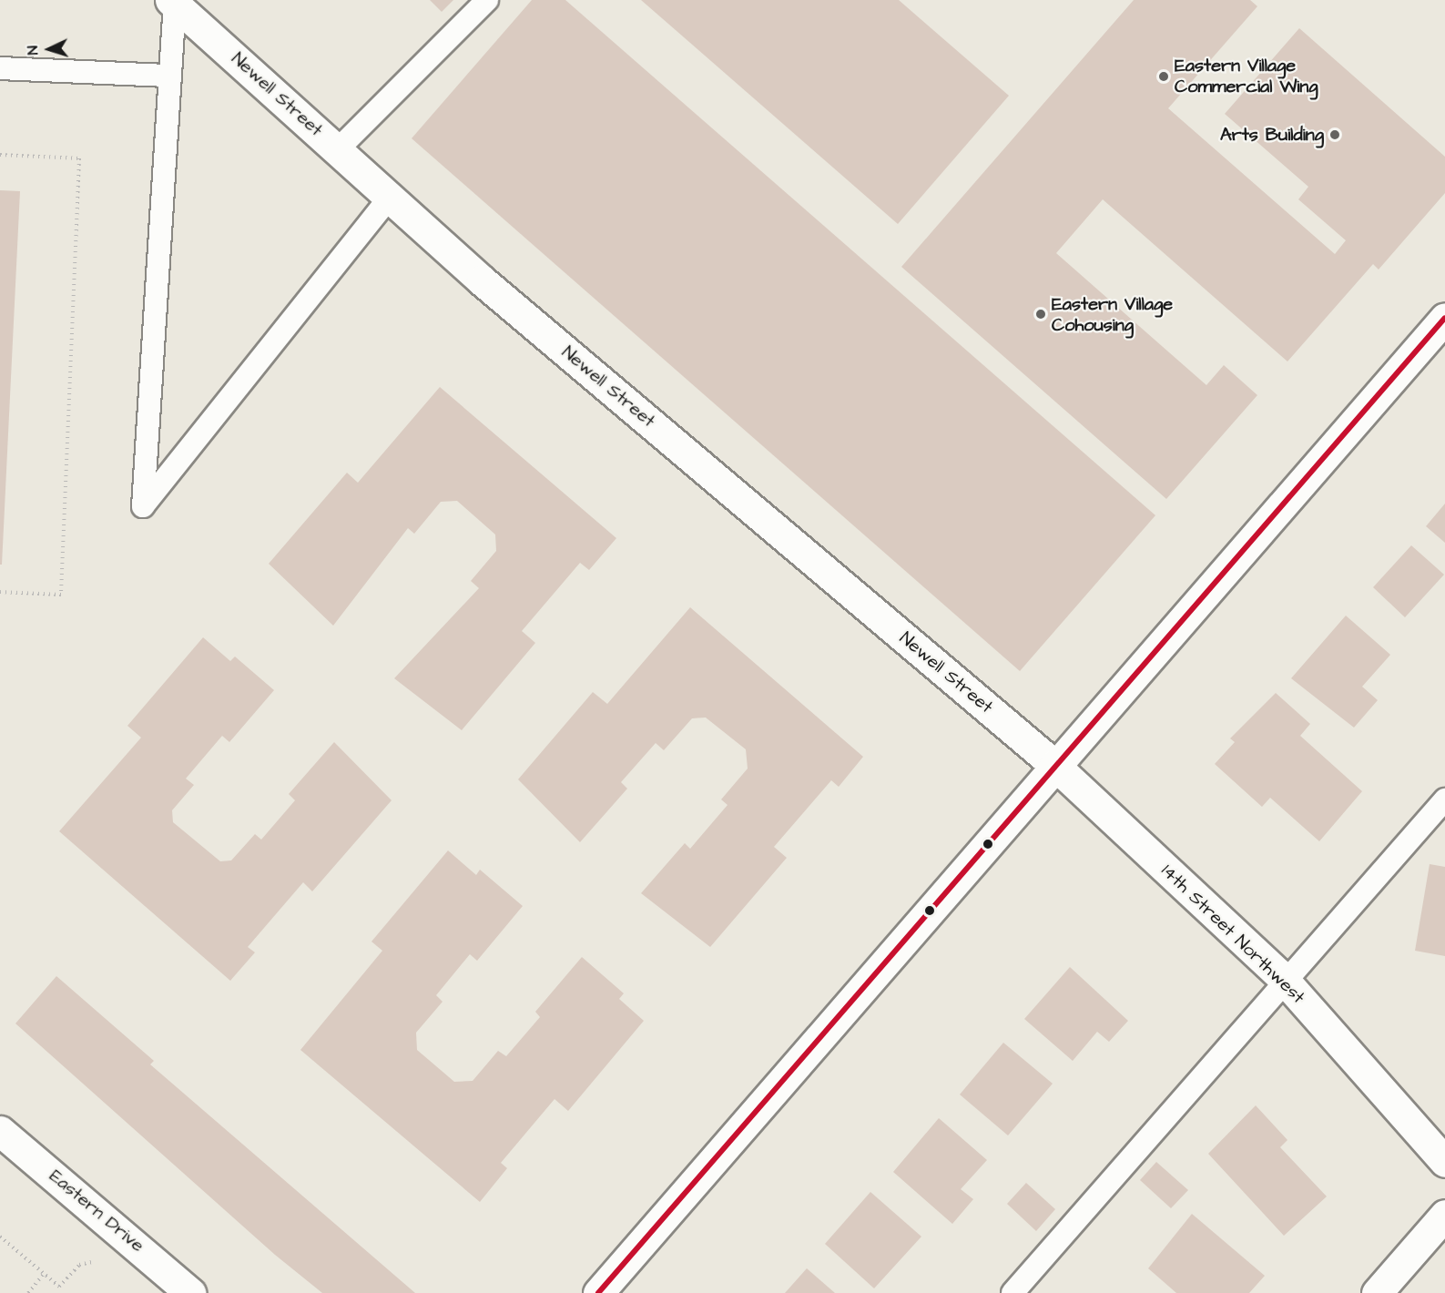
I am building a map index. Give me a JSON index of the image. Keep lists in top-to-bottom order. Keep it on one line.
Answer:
{"streets":{"street":["Newell Street","14th Street Northwest","Eastern Drive"]},"crossings":[["Newell Street","14th Street Northwest"]],"places":["Eastern Village Commercial Wing","Arts Building","Eastern Village Cohousing"],"north":"left"}
